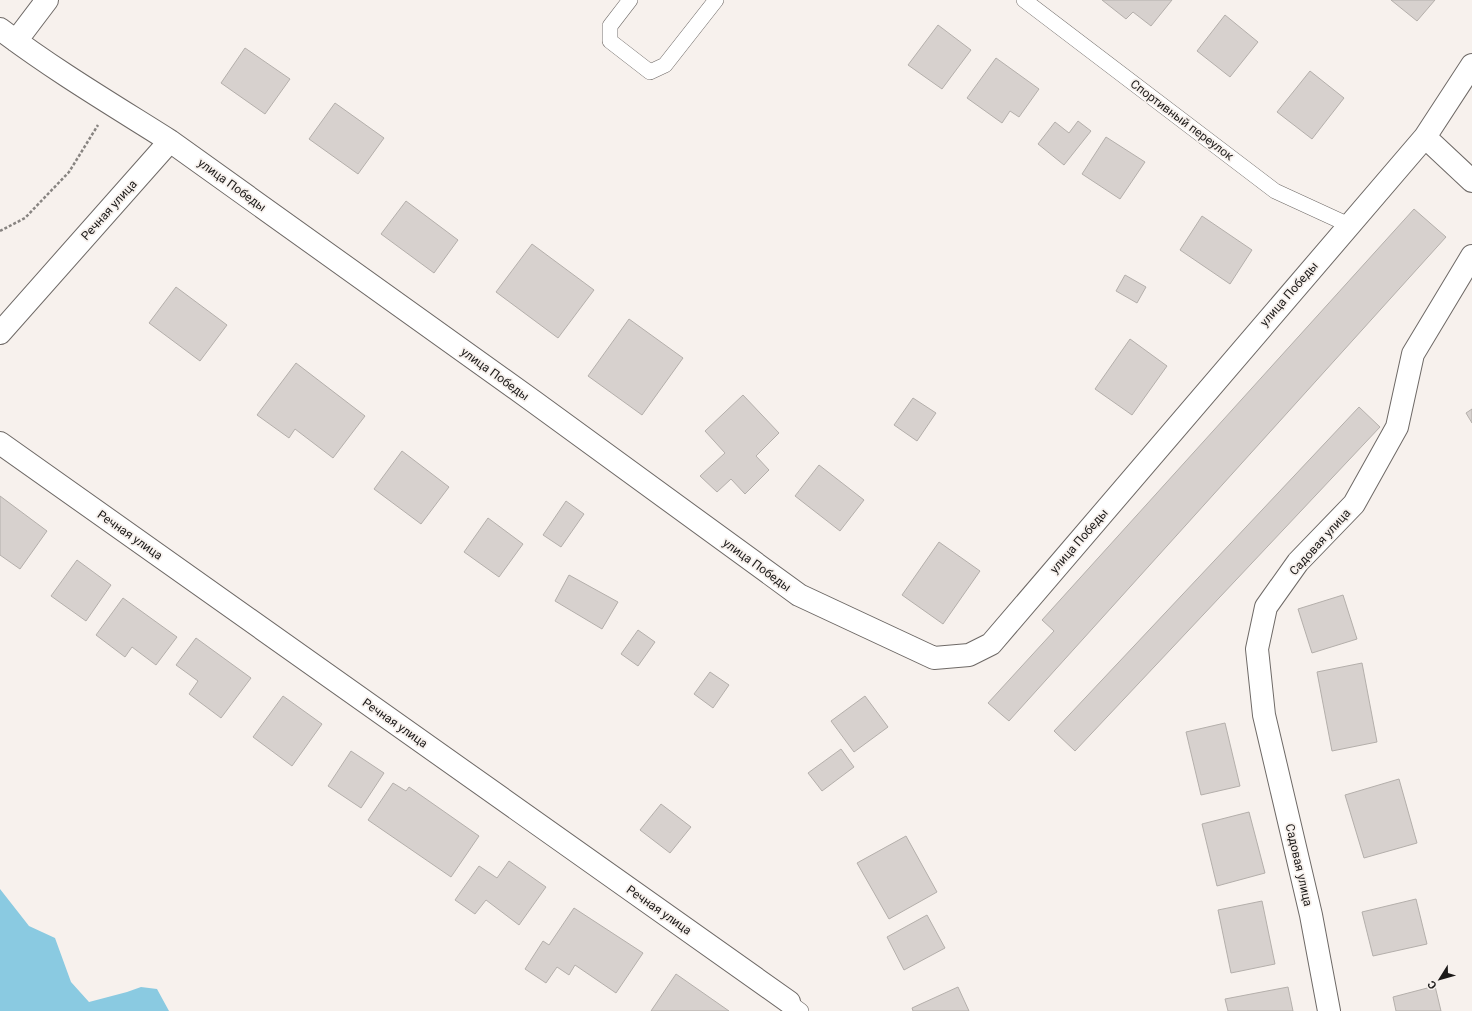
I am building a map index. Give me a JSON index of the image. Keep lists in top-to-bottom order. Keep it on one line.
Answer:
{"streets":{"street":["улица Победы","Речная улица","Садовая улица"],"lane":["Спортивный переулок"]},"crossings":[["Спортивный переулок","улица Победы"],["улица Победы","Речная улица"]],"north":"bottom left"}
